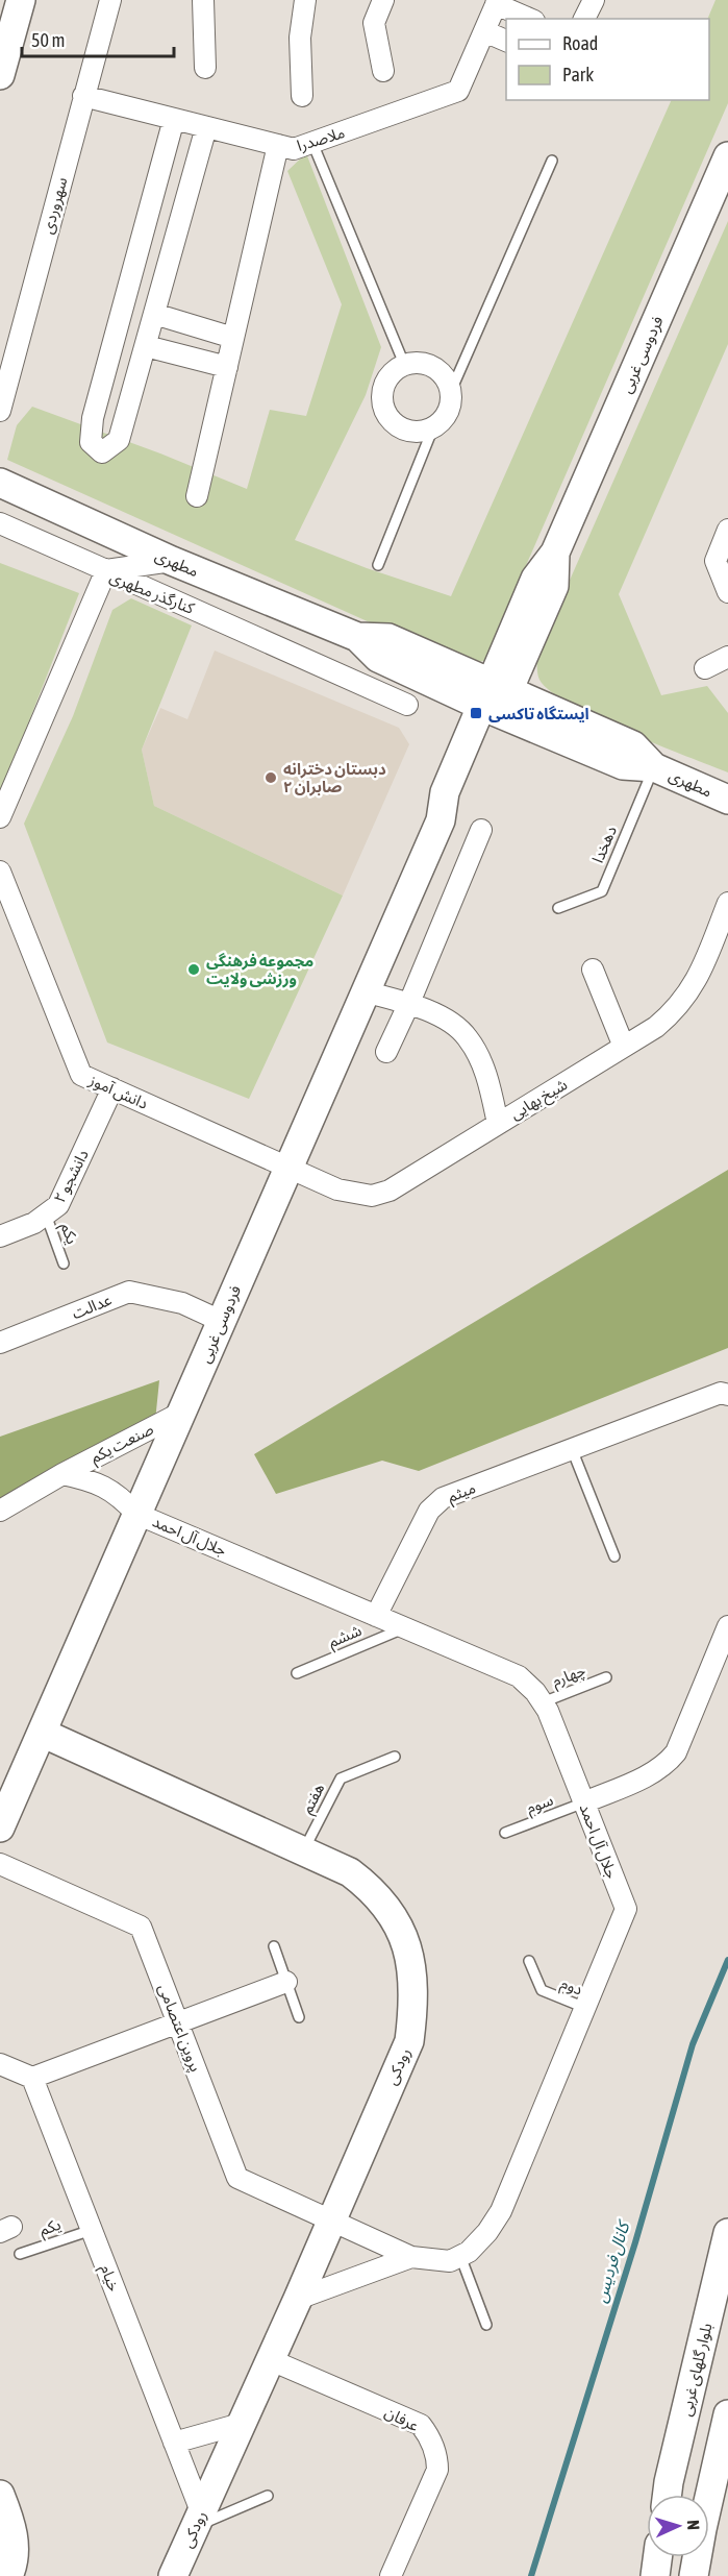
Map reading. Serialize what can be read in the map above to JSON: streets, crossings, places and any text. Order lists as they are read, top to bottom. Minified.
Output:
{"streets":{"main road":["فردوسی غربی","مطهری","رودکی","بلوار گلهای غربی"],"street":["ملاصدرا","سهروردی","کنارگذر مطهری","دانش آموز","شیخ بهایی","دانشجو ۲","عدالت","صنعت یکم","میثم","جلال آل احمد","پروین اعتصامی","خیام","عرفان"],"lane":["دهخدا","یکم","ششم","چهارم","هفتم","سوم","دوم"]},"crossings":[["ملاصدرا","سهروردی"],["فردوسی غربی","مطهری"],["فردوسی غربی","دانش آموز"],["فردوسی غربی","شیخ بهایی"],["فردوسی غربی","عدالت"],["فردوسی غربی","صنعت یکم"],["فردوسی غربی","جلال آل احمد"],["فردوسی غربی","رودکی"],["مطهری","دهخدا"],["دانش آموز","شیخ بهایی"],["دانش آموز","دانشجو ۲"],["دانشجو ۲","یکم"],["یکم","خیام"],["صنعت یکم","جلال آل احمد"],["میثم","جلال آل احمد"],["جلال آل احمد","ششم"],["جلال آل احمد","چهارم"],["جلال آل احمد","سوم"],["جلال آل احمد","دوم"],["هفتم","رودکی"],["پروین اعتصامی","رودکی"],["رودکی","خیام"],["رودکی","عرفان"]],"water":["کانال فردیس"],"places":{"transit":["ایستگاه تاکسی"],"other":["دبستان دخترانه صابران ۲","مجموعه فرهنگی ورزشی ولایت"]},"legend":["Road","Park"],"scale_bar":"50 m","north":"right"}
